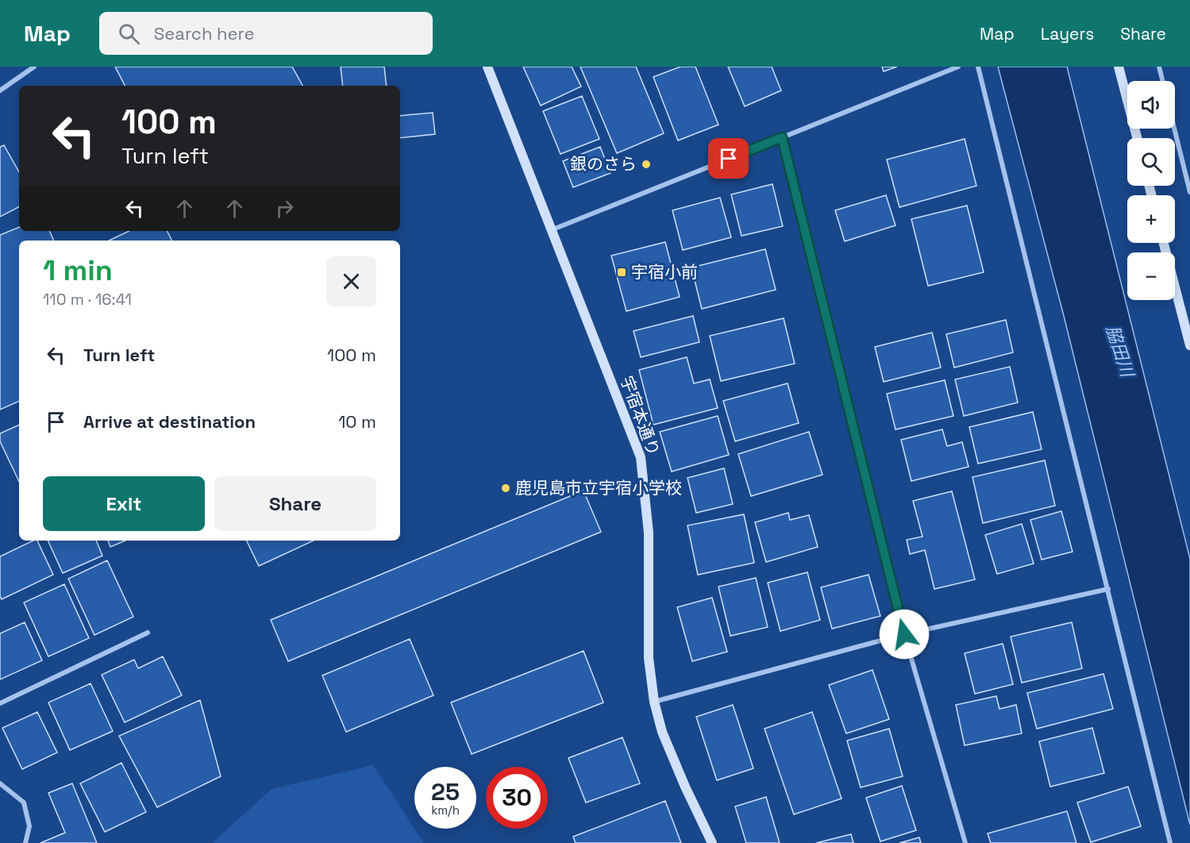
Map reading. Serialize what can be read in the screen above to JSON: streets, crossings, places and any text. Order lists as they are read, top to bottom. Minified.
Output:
{"streets":{"street":["宇宿本通り"]},"water":["脇田川"],"places":{"other":["銀のさら","鹿児島市立宇宿小学校"],"transit":["宇宿小前"]},"page":{"header":"Map","search":"Search here","nav":["Map","Layers","Share"],"map_buttons":["+","−"],"turn":["100 m","Turn left"],"heading":["1 min","110 m · 16:41"],"list":[{"name":"Turn left","value":"100 m"},{"name":"Arrive at destination","value":"10 m"}],"buttons":["Exit","Share"],"speed":"25 km/h","limit":"30"}}
